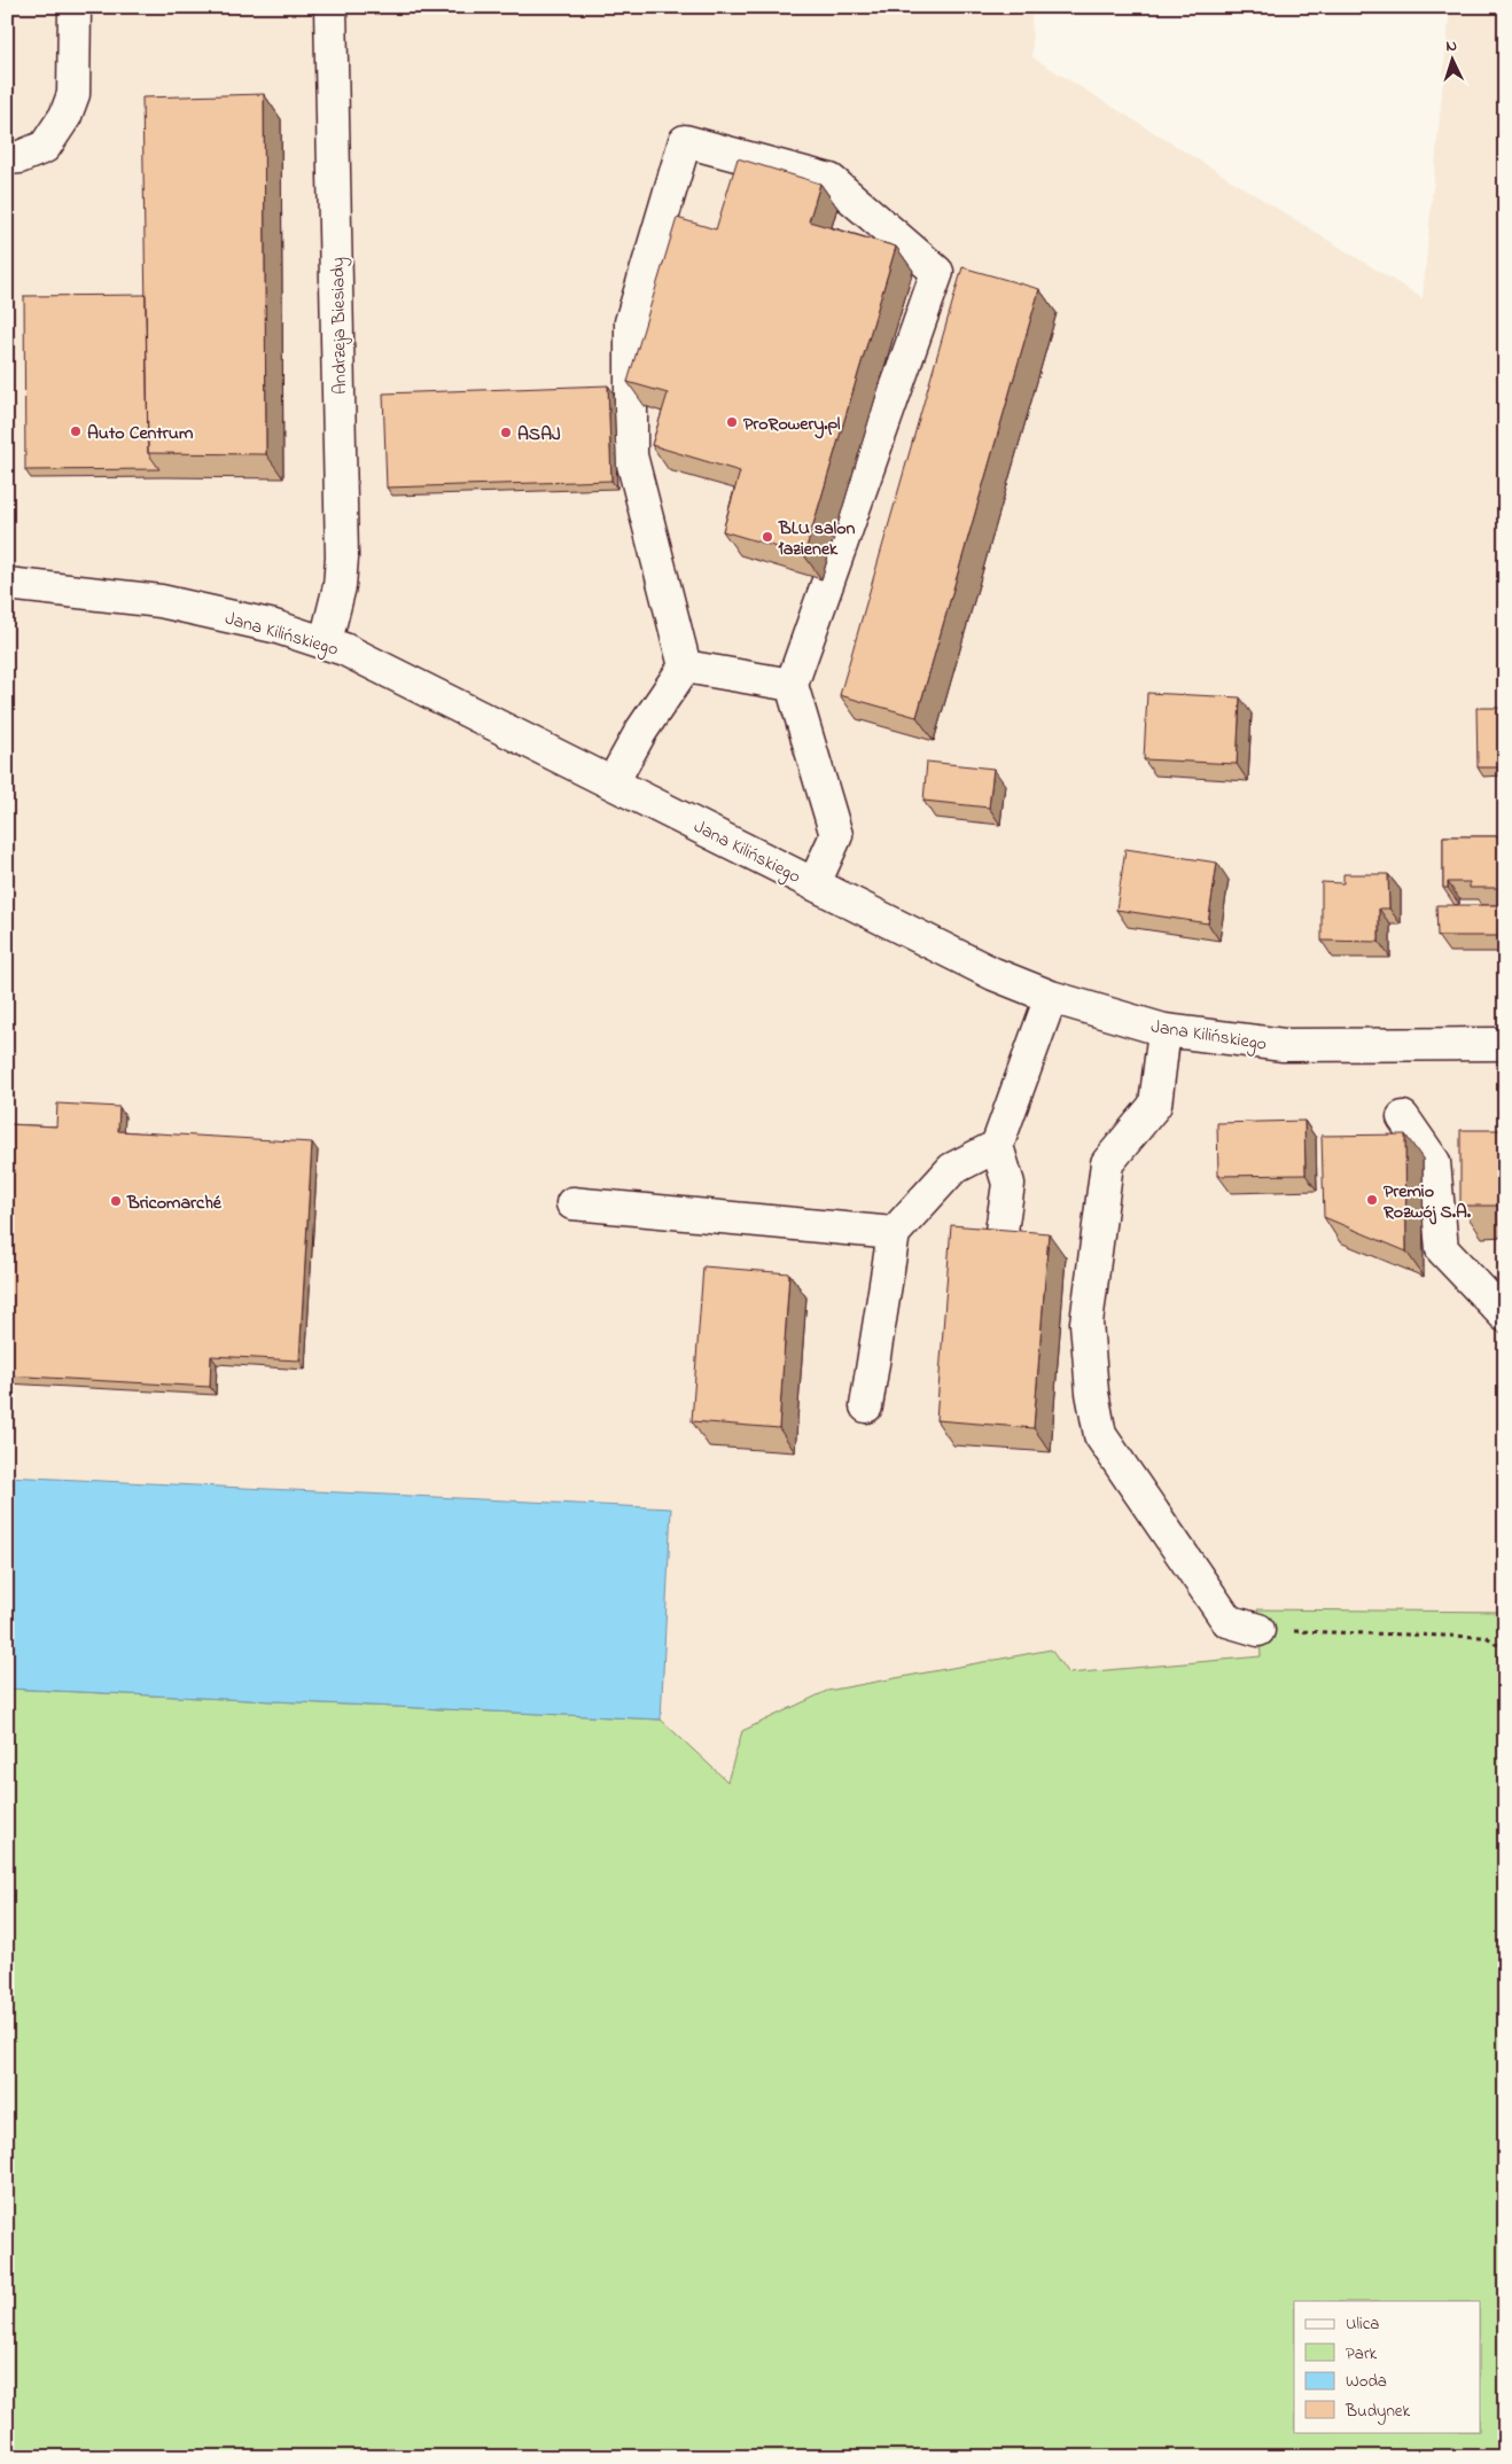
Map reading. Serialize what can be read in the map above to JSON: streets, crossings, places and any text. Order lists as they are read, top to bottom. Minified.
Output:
{"streets":{"street":["Andrzeja Biesiady","Jana Kilińskiego"]},"crossings":[["Andrzeja Biesiady","Jana Kilińskiego"]],"places":["ProRowery.pl","Auto Centrum","ASAJ","BLU salon łazienek","Premio Rozwój S.A.","Bricomarché"],"legend":["Ulica","Park","Woda","Budynek"],"north":"top"}
